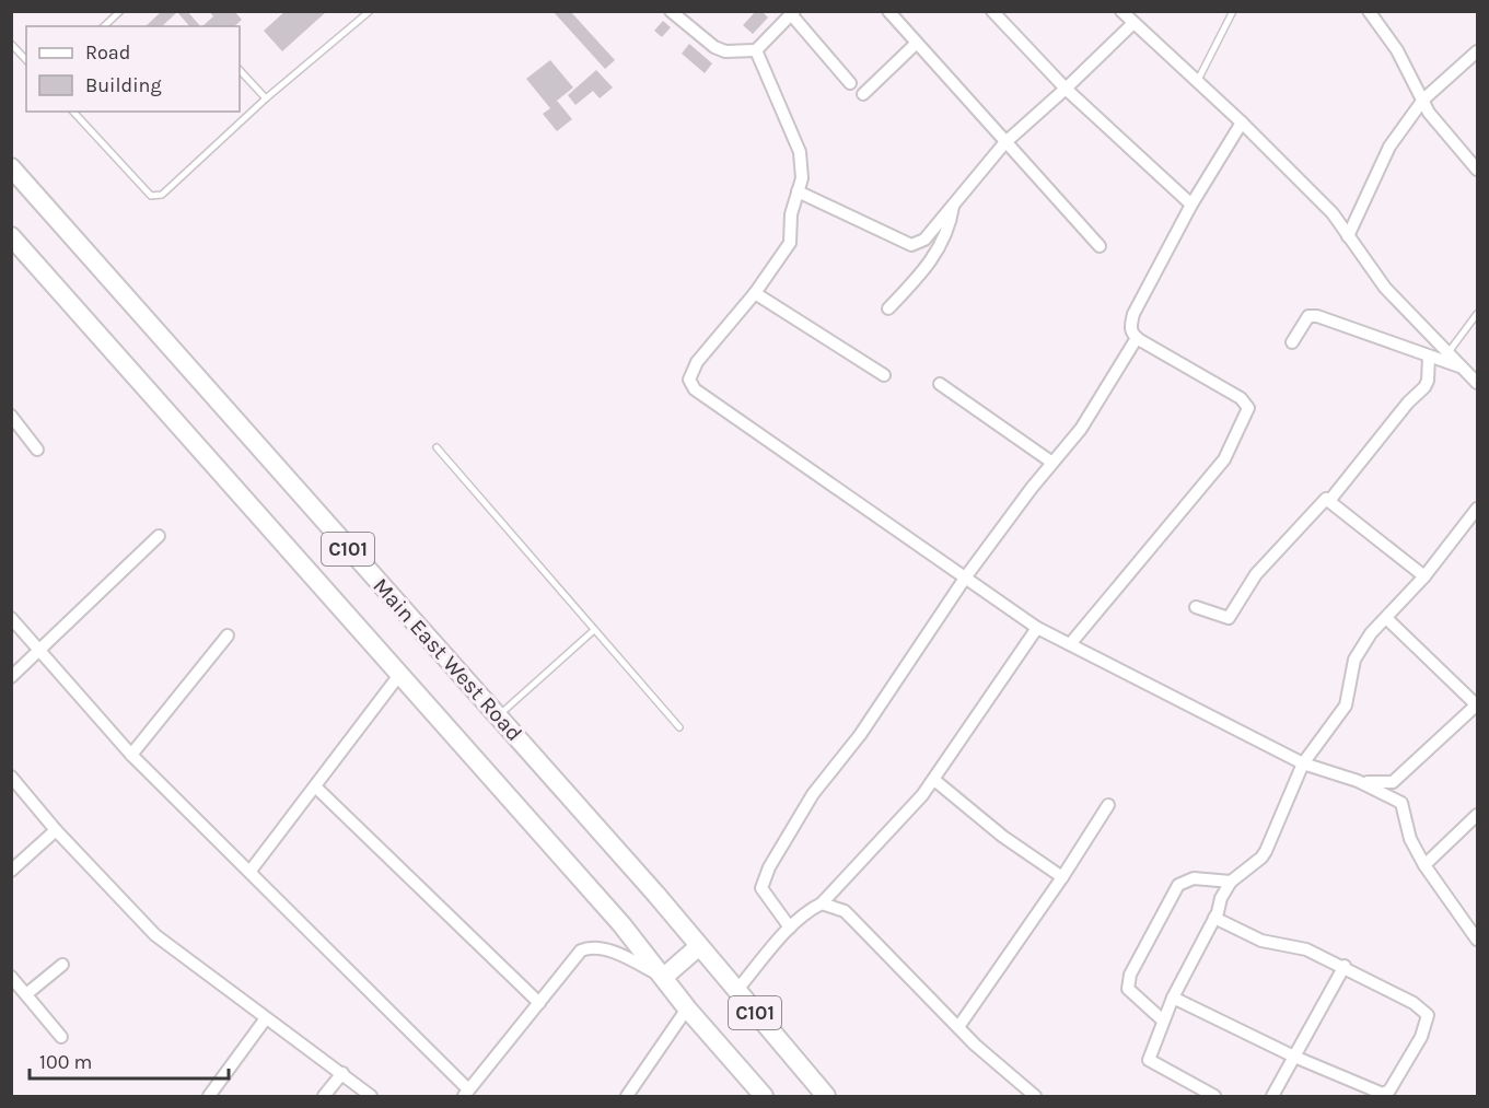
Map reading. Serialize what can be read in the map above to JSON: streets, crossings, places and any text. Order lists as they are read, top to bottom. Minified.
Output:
{"streets":{"main road":["C101","Main East West Road"]},"legend":["Road","Building"],"scale_bar":"100 m"}
